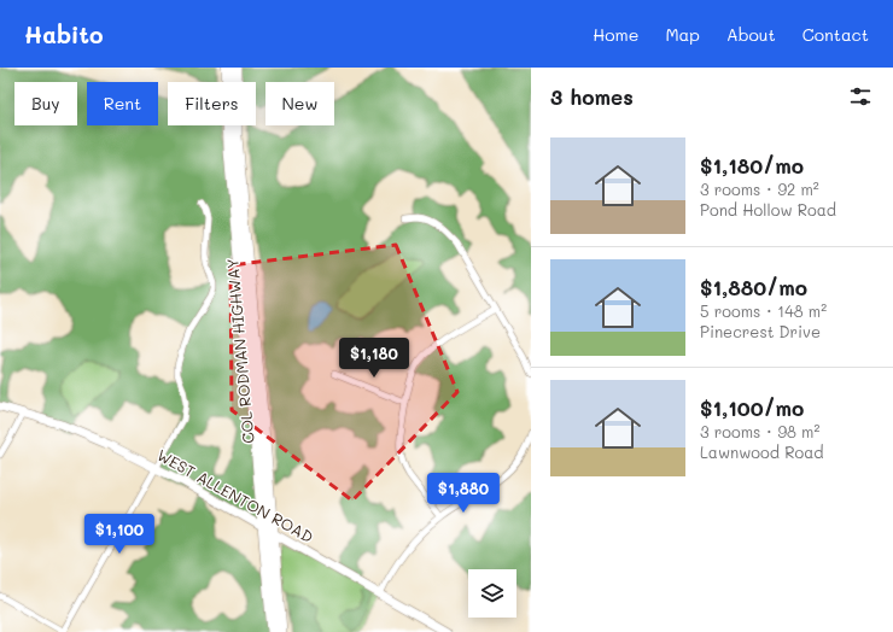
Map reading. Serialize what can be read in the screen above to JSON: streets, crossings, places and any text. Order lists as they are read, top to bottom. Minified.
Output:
{"streets":{"highway":["COL RODMAN HIGHWAY"],"street":["WEST ALLENTON ROAD"]},"crossings":[["COL RODMAN HIGHWAY","WEST ALLENTON ROAD"]],"page":{"header":"Habito","nav":["Home","Map","About","Contact"],"heading":"3 homes","chip":["Buy","Rent","Filters","New"],"list":[{"name":"$1,180/mo","note":"3 rooms · 92 m² · Pond Hollow Road"},{"name":"$1,880/mo","note":"5 rooms · 148 m² · Pinecrest Drive"},{"name":"$1,100/mo","note":"3 rooms · 98 m² · Lawnwood Road"}],"price":["$1,180","$1,880","$1,100"]}}
